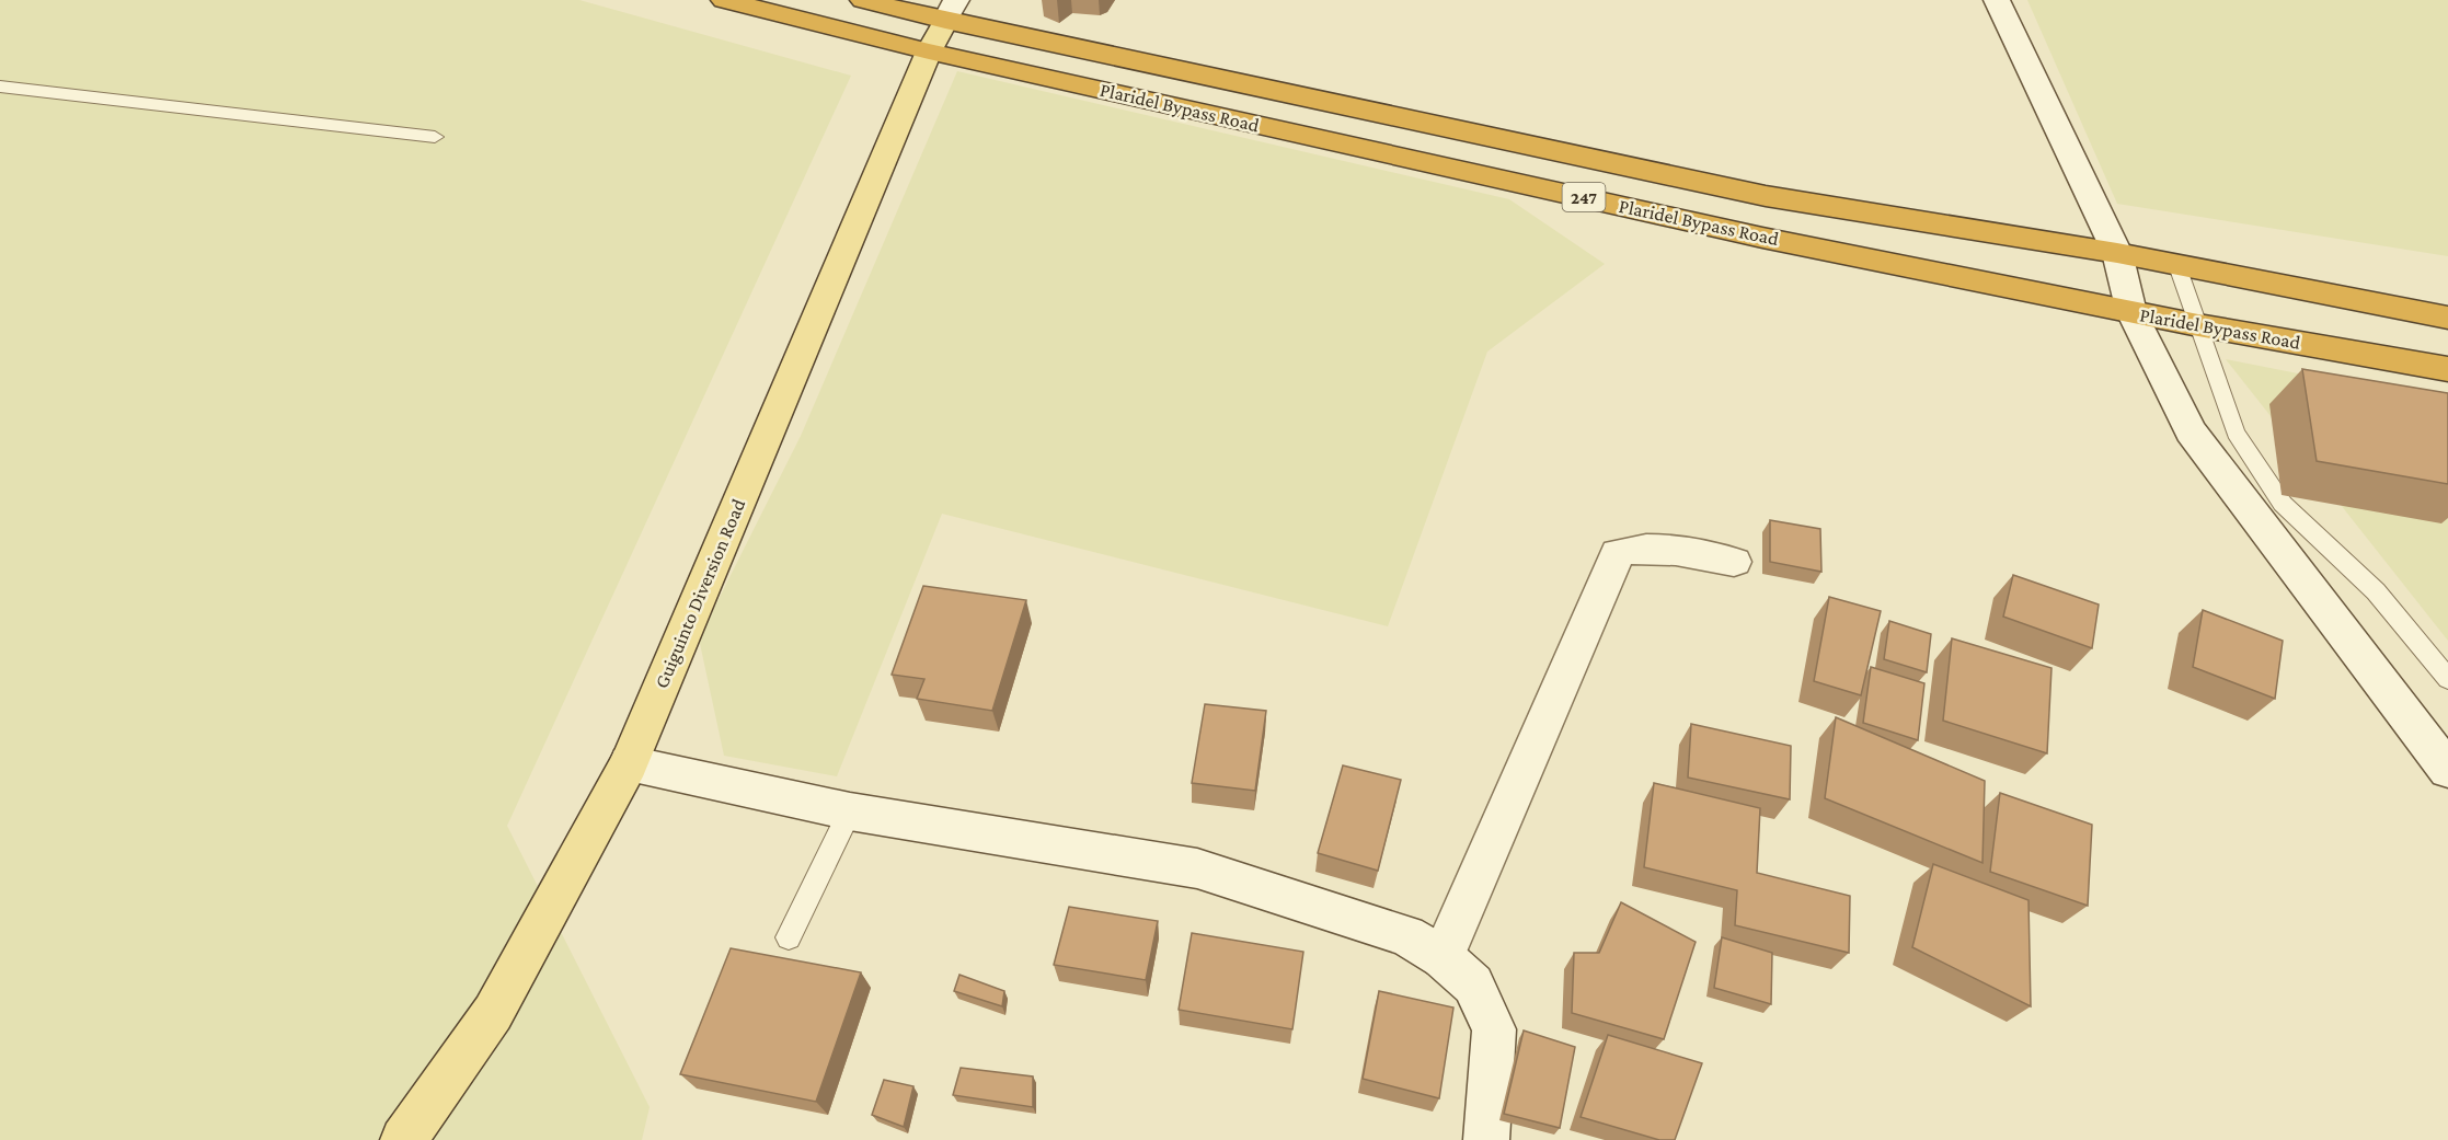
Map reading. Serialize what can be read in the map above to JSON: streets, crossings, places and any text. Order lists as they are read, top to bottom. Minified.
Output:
{"streets":{"highway":["Plaridel Bypass Road","247"],"main road":["Guiguinto Diversion Road"]},"crossings":[["Plaridel Bypass Road","Guiguinto Diversion Road"]]}
